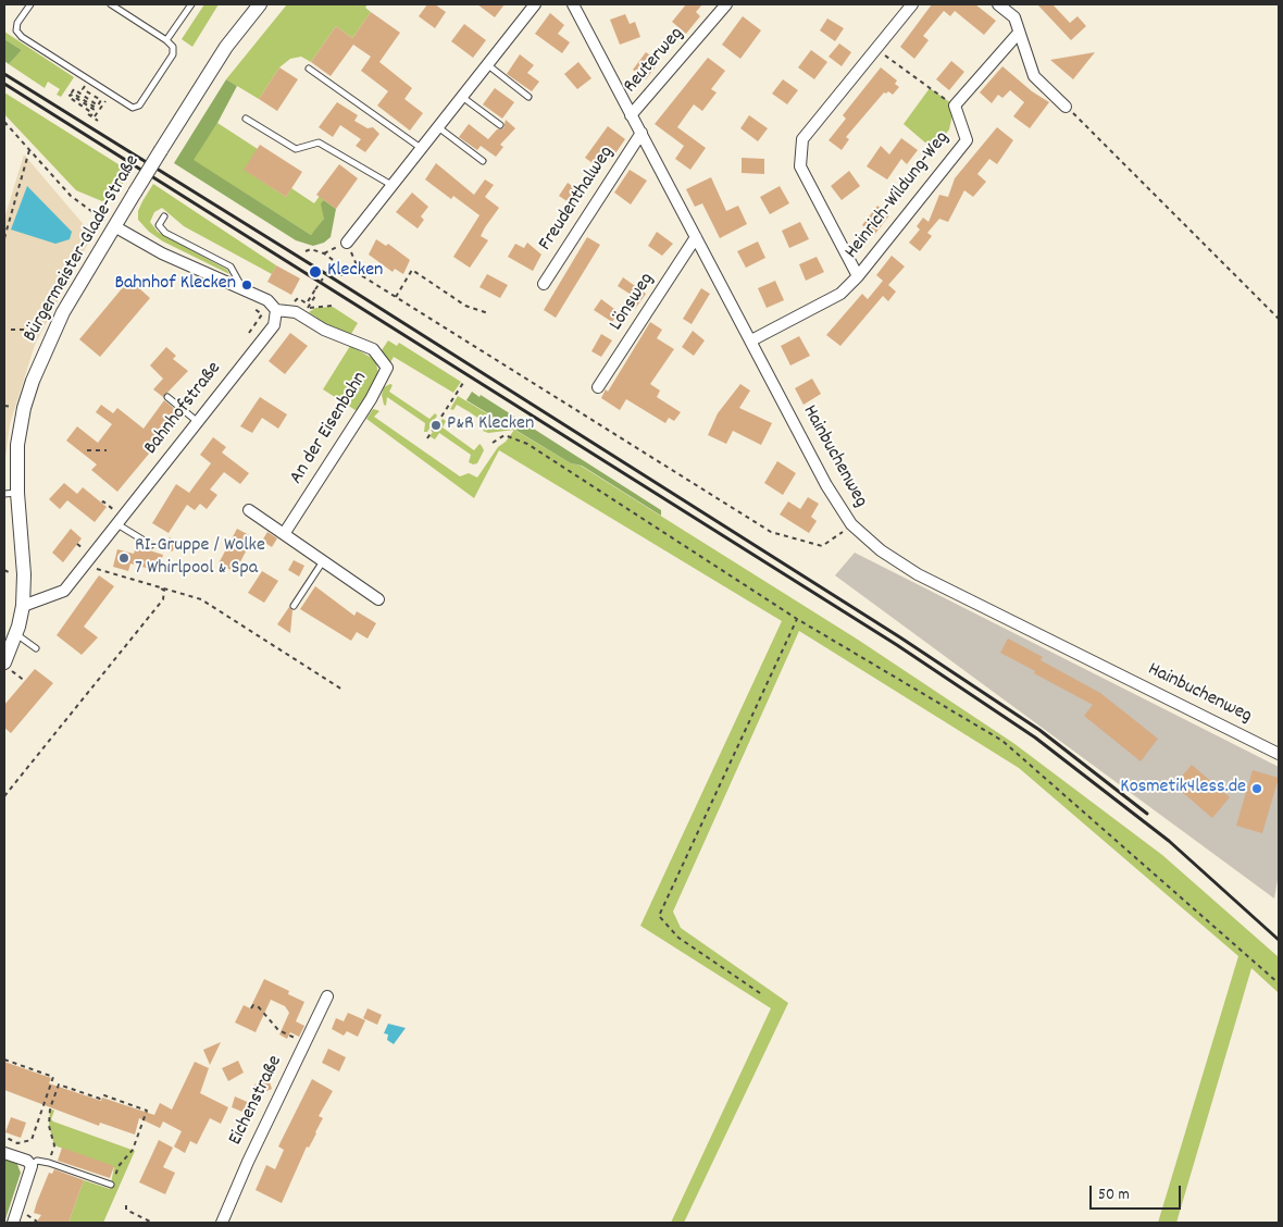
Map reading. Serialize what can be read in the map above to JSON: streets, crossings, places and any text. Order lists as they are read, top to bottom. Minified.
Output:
{"streets":{"street":["Reuterweg","Heinrich-Wildung-Weg","Freudenthalweg","Bürgermeister-Glade-Straße","Lönsweg","Bahnhofstraße","An der Eisenbahn","Hainbuchenweg","Eichenstraße"]},"crossings":[["Reuterweg","Hainbuchenweg"],["Freudenthalweg","Hainbuchenweg"],["Bürgermeister-Glade-Straße","Bahnhofstraße"],["Lönsweg","Hainbuchenweg"],["Bahnhofstraße","An der Eisenbahn"]],"places":["Klecken","Bahnhof Klecken","P&R Klecken","RI-Gruppe / Wolke 7 Whirlpool & Spa","Kosmetik4less.de"],"scale_bar":"50 m"}
